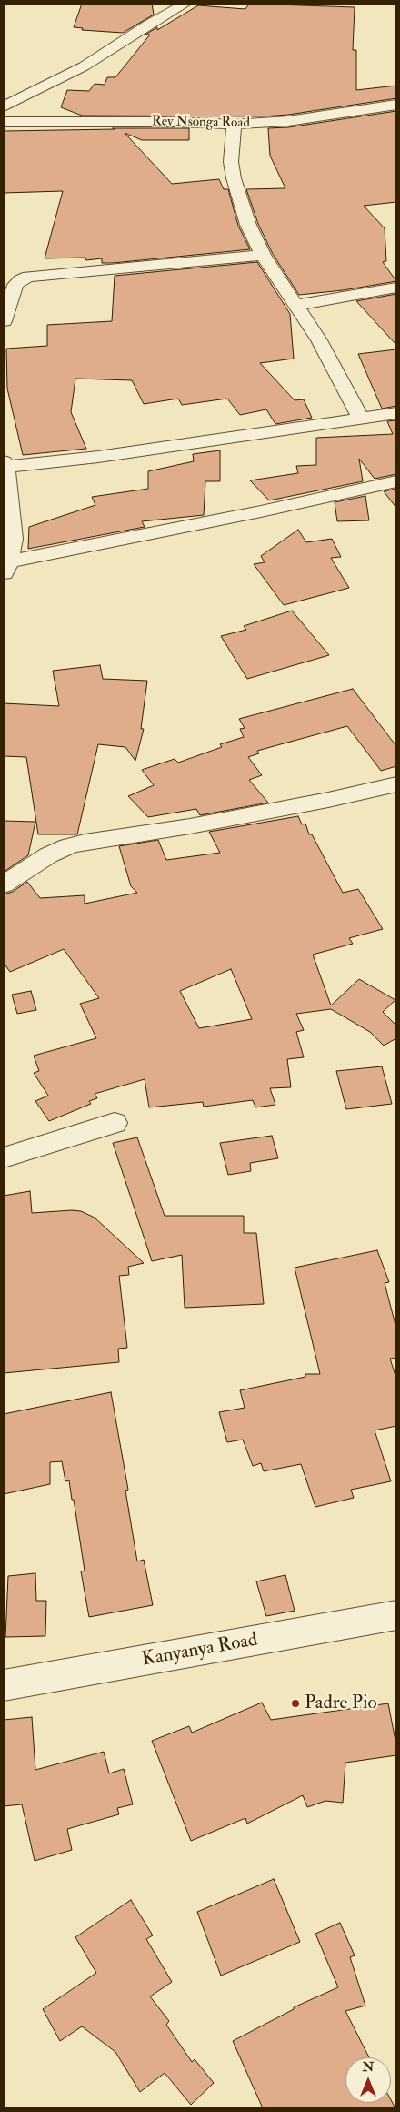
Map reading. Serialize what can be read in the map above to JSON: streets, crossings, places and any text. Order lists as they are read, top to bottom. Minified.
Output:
{"streets":{"street":["Rev Nsonga Road","Kanyanya Road"]},"places":["Padre Pio"],"north":"top"}
